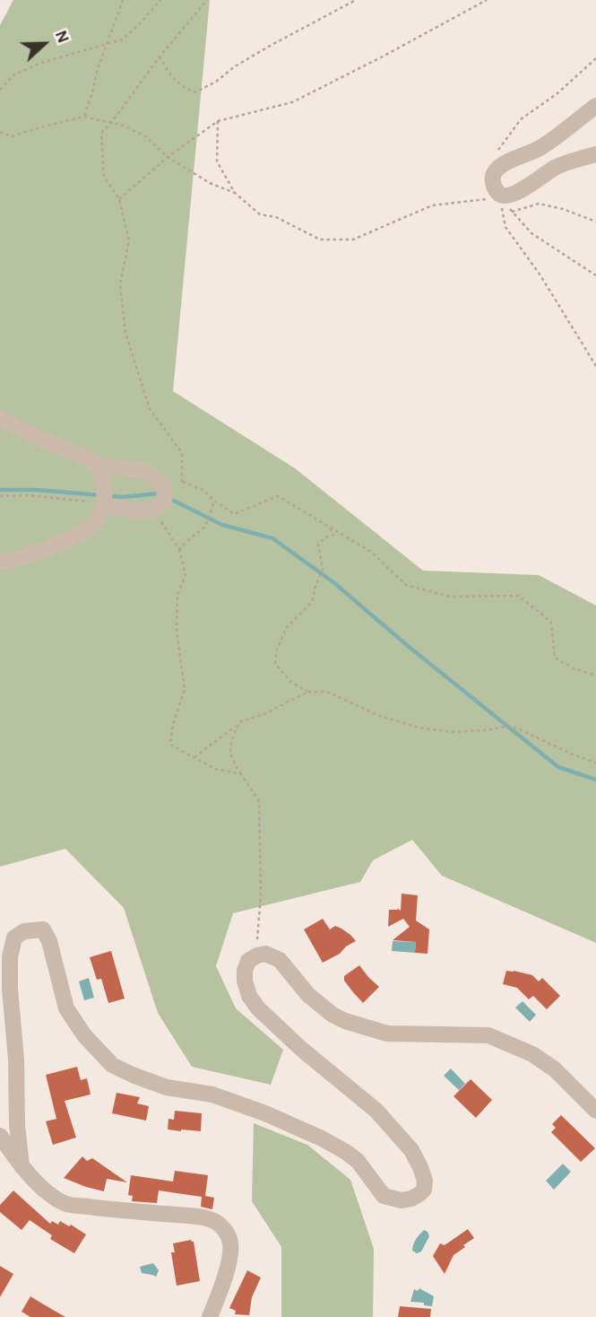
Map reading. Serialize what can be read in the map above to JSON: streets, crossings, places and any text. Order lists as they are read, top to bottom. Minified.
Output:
{"north":"right"}
